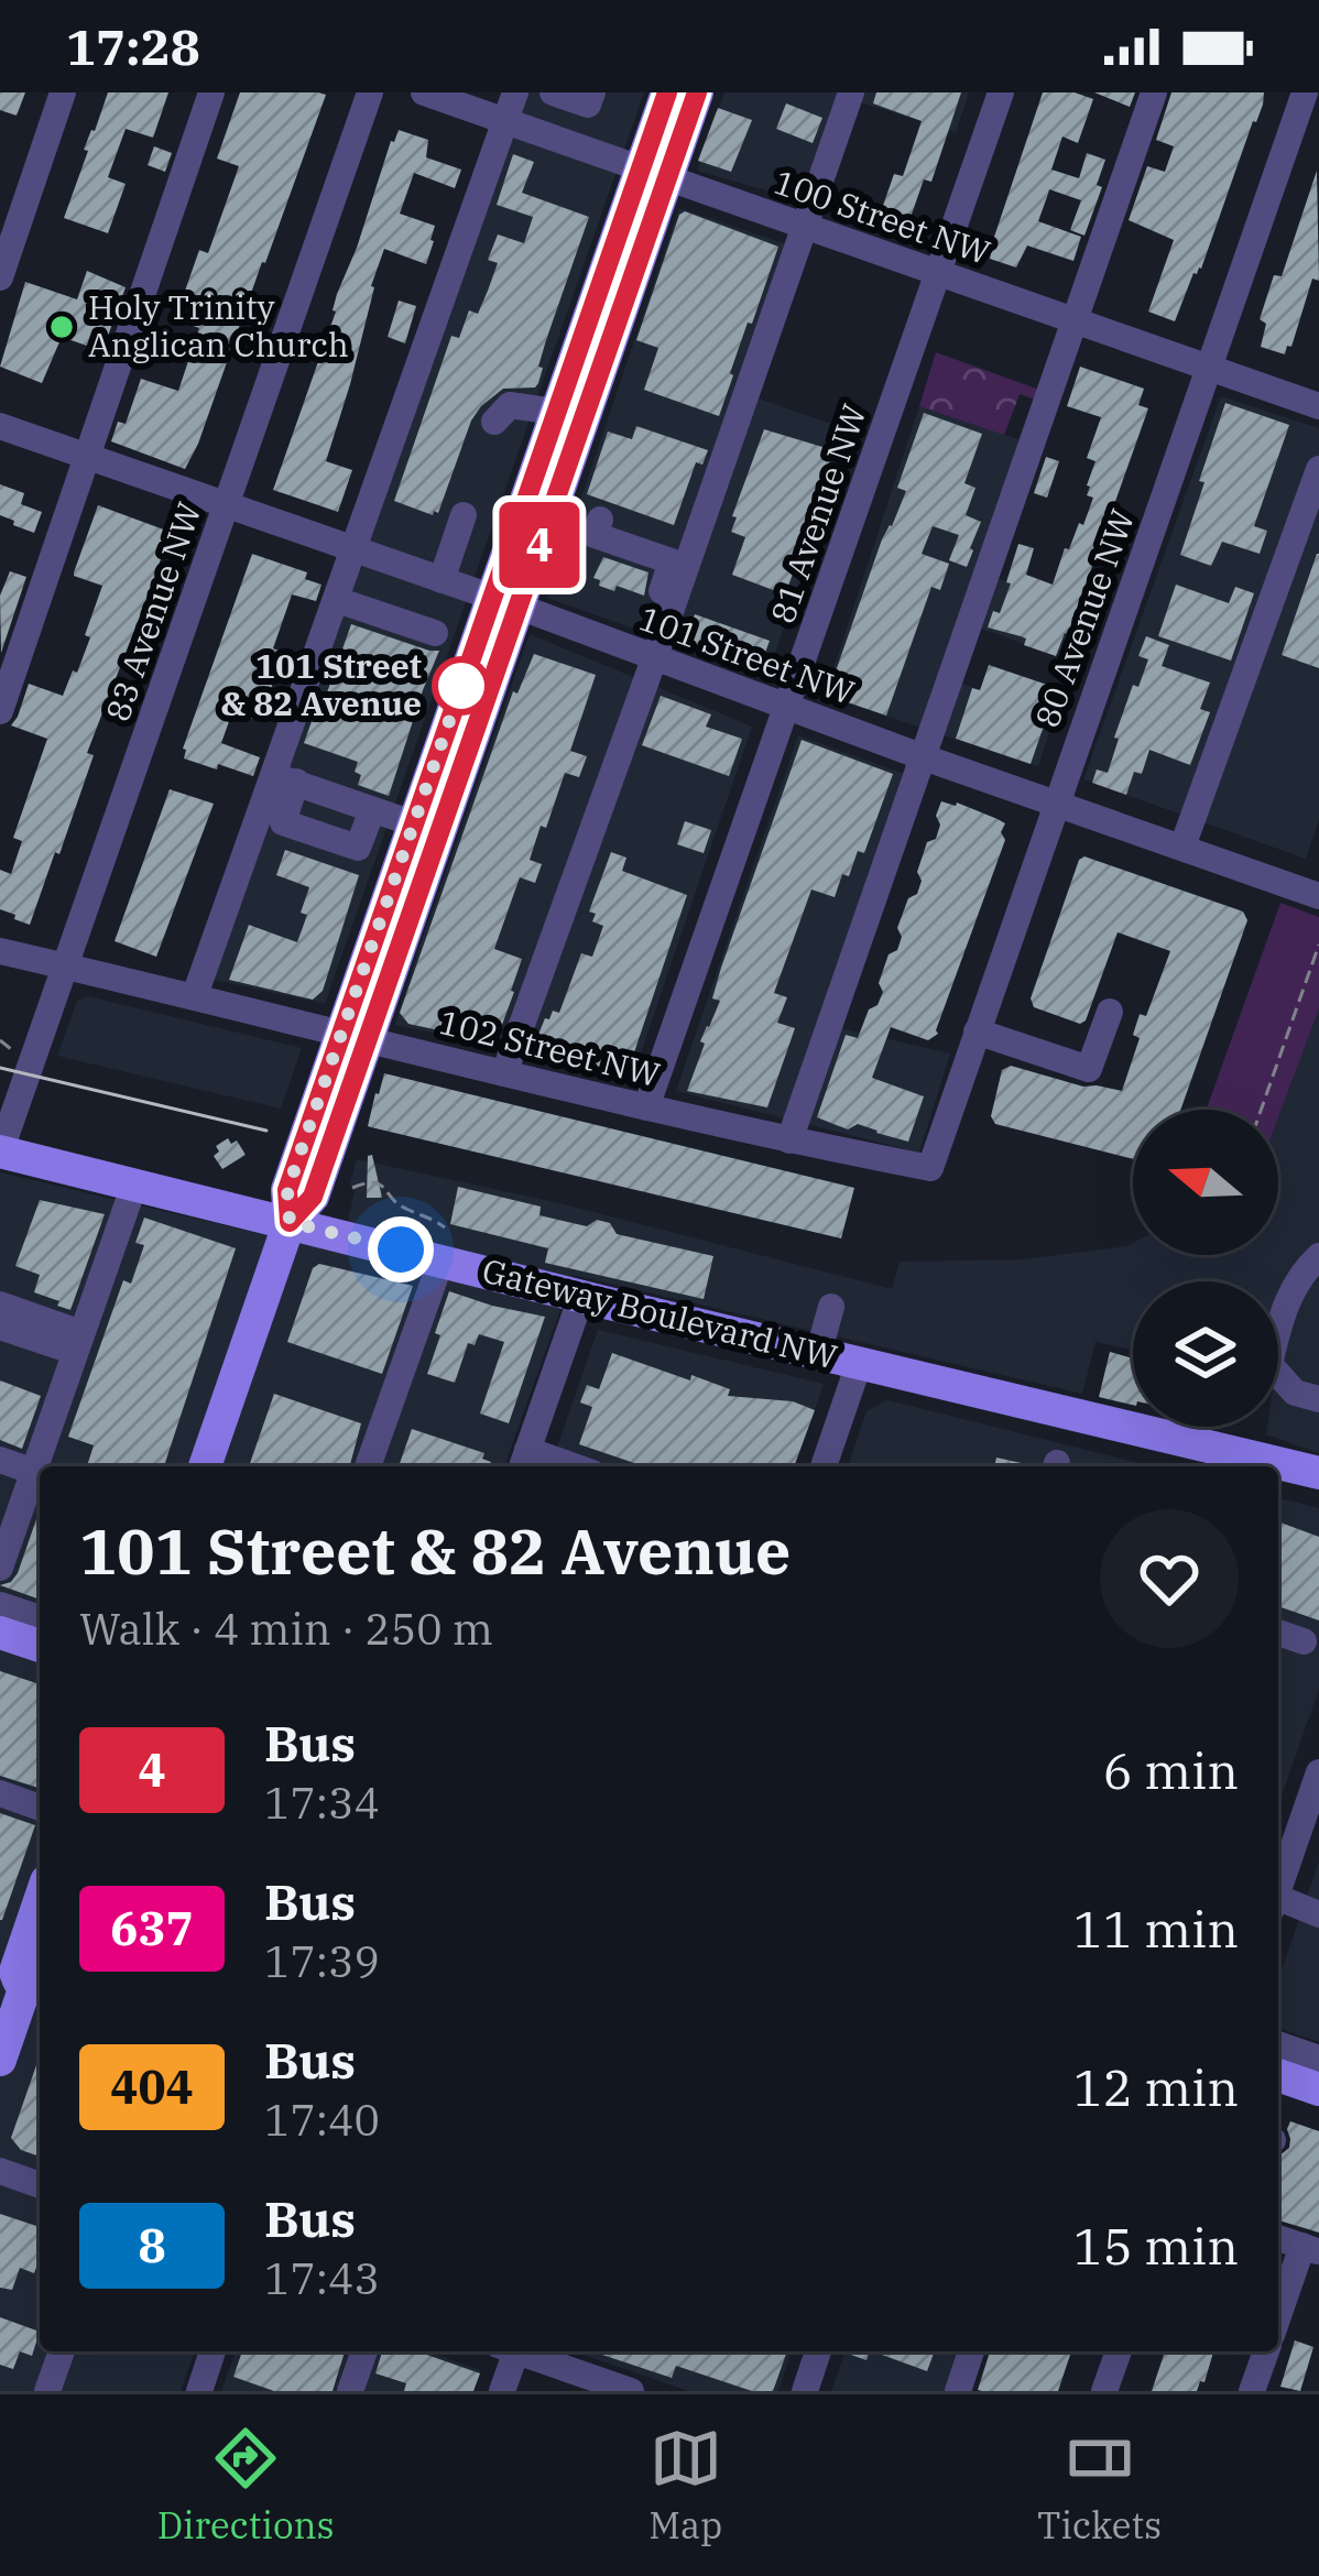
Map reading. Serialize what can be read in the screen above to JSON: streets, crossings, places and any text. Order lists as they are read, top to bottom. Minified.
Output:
{"streets":{"main road":["Gateway Boulevard NW"],"street":["100 Street NW","81 Avenue NW","83 Avenue NW","80 Avenue NW","101 Street NW","102 Street NW"]},"crossings":[["100 Street NW","81 Avenue NW"],["100 Street NW","80 Avenue NW"],["81 Avenue NW","101 Street NW"],["81 Avenue NW","102 Street NW"],["83 Avenue NW","101 Street NW"],["83 Avenue NW","102 Street NW"],["83 Avenue NW","Gateway Boulevard NW"],["80 Avenue NW","101 Street NW"],["80 Avenue NW","102 Street NW"]],"places":["Holy Trinity Anglican Church","101 Street & 82 Avenue"],"lines":["bus line 4"],"north":"left","page":{"status":"17:28","on_map":"4","heading":["101 Street & 82 Avenue","Walk · 4 min · 250 m"],"list":[{"mark":"4","name":"Bus","note":"17:34","value":"6 min"},{"mark":"637","name":"Bus","note":"17:39","value":"11 min"},{"mark":"404","name":"Bus","note":"17:40","value":"12 min"},{"mark":"8","name":"Bus","note":"17:43","value":"15 min"}],"tabs":["Directions","Map","Tickets"]}}
